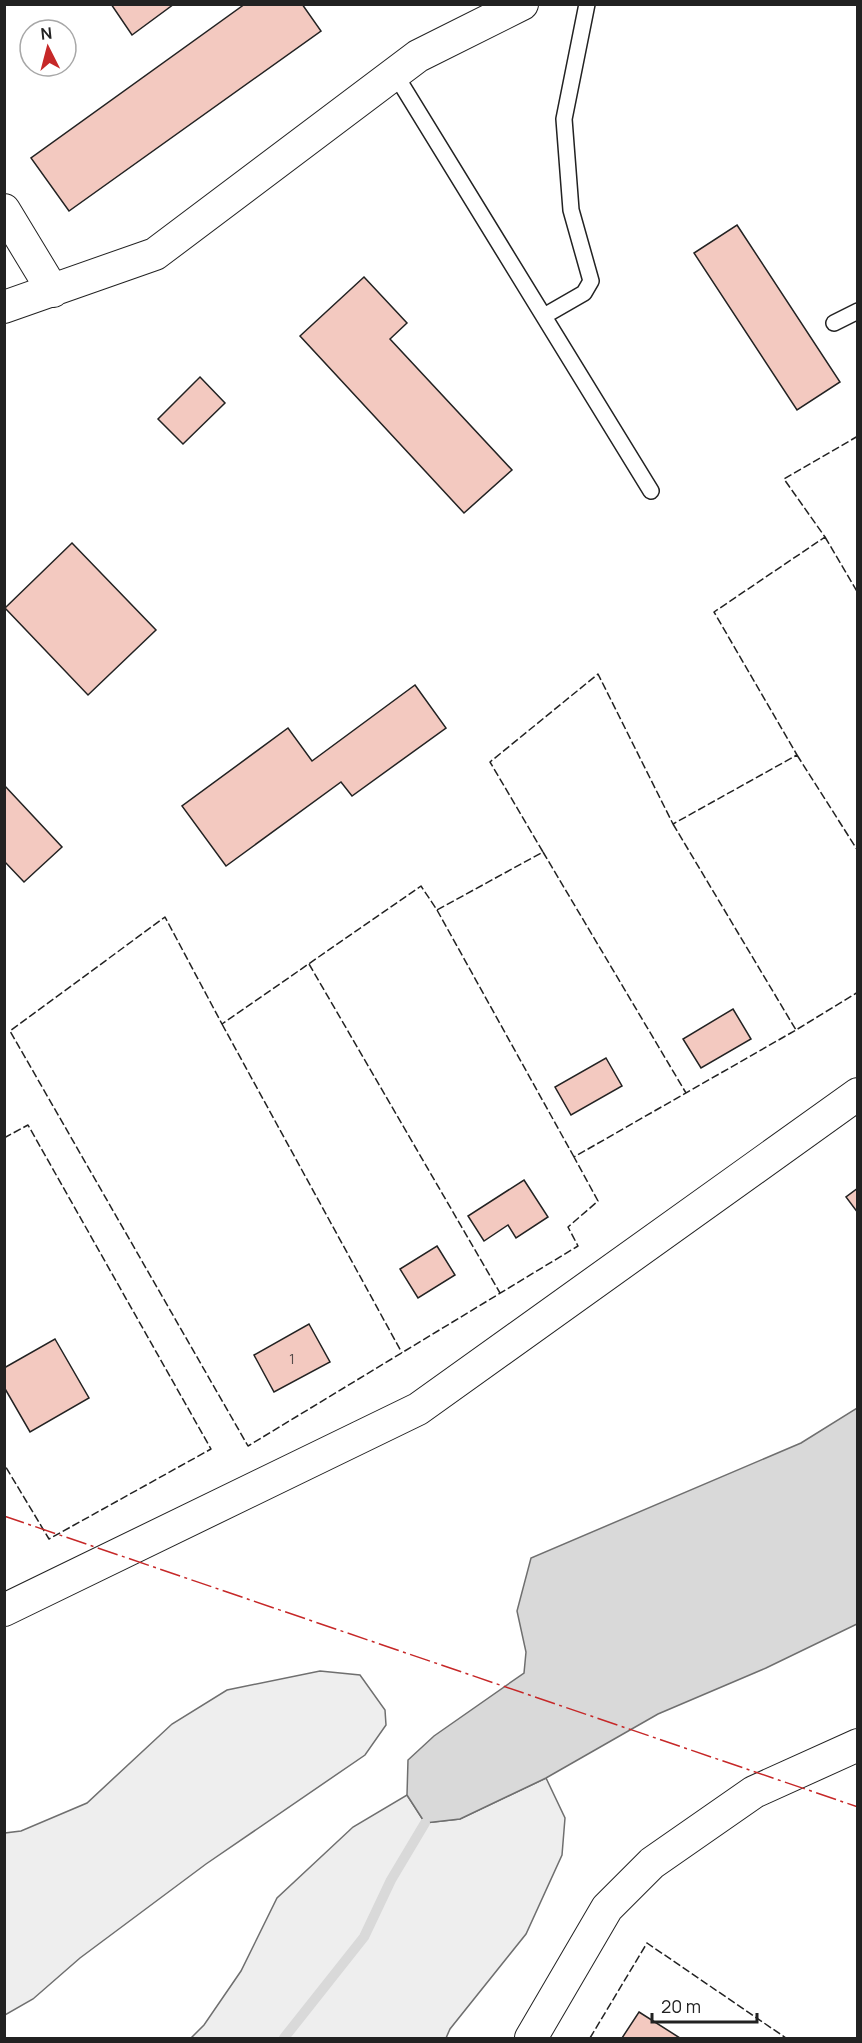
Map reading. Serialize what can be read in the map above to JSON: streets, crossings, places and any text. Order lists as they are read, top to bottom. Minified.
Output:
{"house_numbers":["1"],"scale_bar":"20 m","north":"top"}
